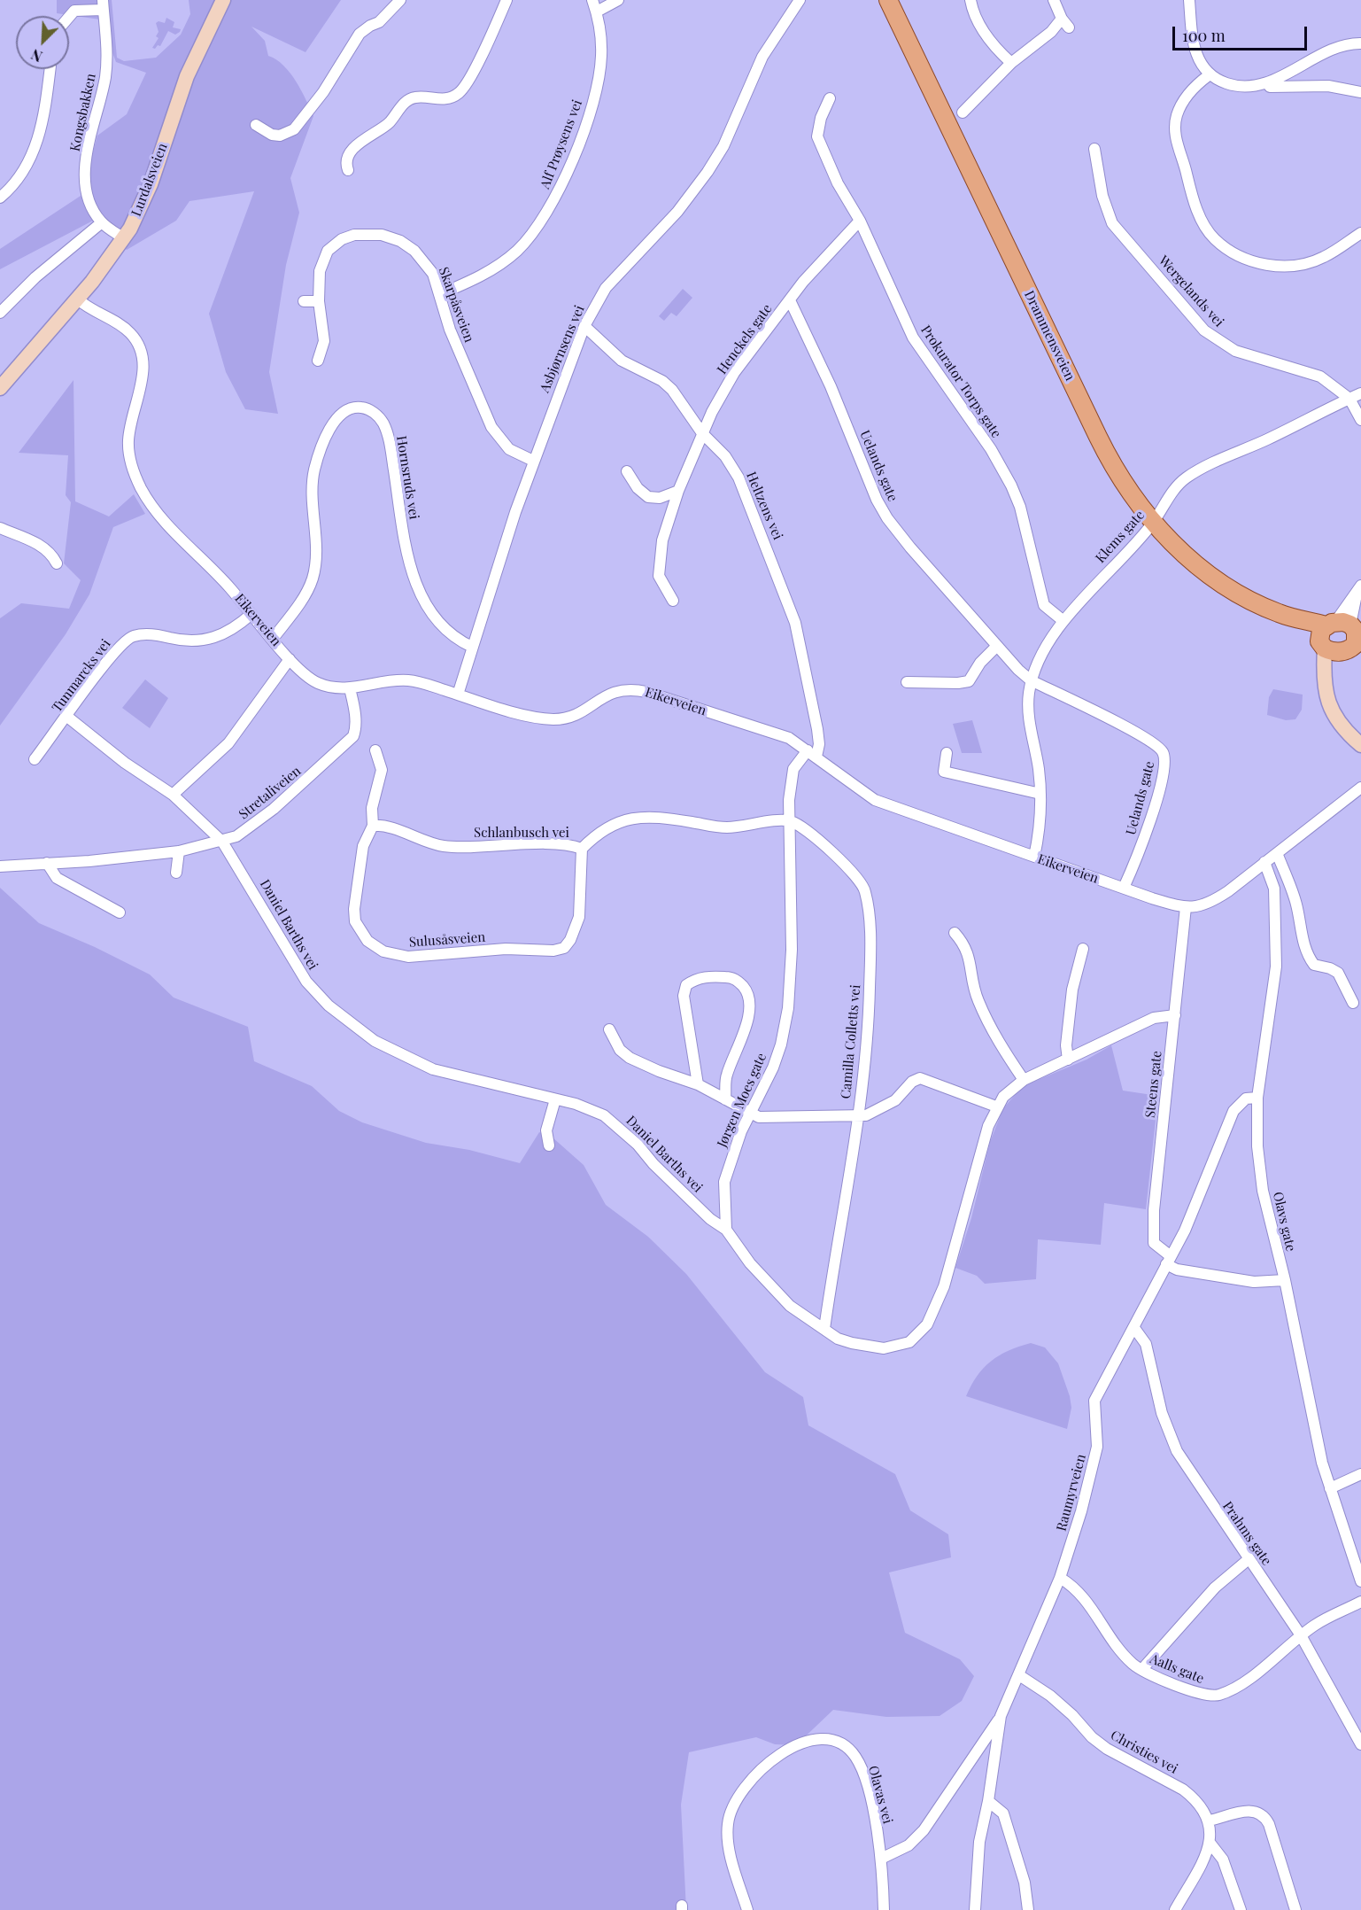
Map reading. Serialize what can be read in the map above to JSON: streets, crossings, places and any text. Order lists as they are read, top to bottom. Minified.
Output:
{"streets":{"main road":["Lurdalsveien","Drammensveien"],"street":["Kongsbakken","Alf Prøysens vei","Wergelands vei","Skarpåsveien","Henckels gate","Asbjørnsens vei","Prokurator Torps gate","Uelands gate","Hornsruds vei","Heltzens vei","Klems gate","Eikerveien","Tunmarcks vei","Stretaliveien","Schlanbusch vei","Daniel Barths vei","Sulusåsveien","Camilla Colletts vei","Steens gate","Jørgen Moes gate","Olavs gate","Raumyrveien","Prahms gate","Aalls gate","Christies vei","Olavas vei"]},"crossings":[["Kongsbakken","Lurdalsveien"],["Alf Prøysens vei","Skarpåsveien"],["Lurdalsveien","Eikerveien"],["Wergelands vei","Klems gate"],["Skarpåsveien","Asbjørnsens vei"],["Drammensveien","Klems gate"],["Henckels gate","Prokurator Torps gate"],["Henckels gate","Uelands gate"],["Henckels gate","Heltzens vei"],["Asbjørnsens vei","Hornsruds vei"],["Asbjørnsens vei","Heltzens vei"],["Asbjørnsens vei","Eikerveien"],["Prokurator Torps gate","Klems gate"],["Uelands gate","Klems gate"],["Uelands gate","Eikerveien"],["Hornsruds vei","Eikerveien"],["Heltzens vei","Eikerveien"],["Heltzens vei","Jørgen Moes gate"],["Klems gate","Eikerveien"],["Eikerveien","Tunmarcks vei"],["Eikerveien","Stretaliveien"],["Eikerveien","Steens gate"],["Eikerveien","Jørgen Moes gate"],["Eikerveien","Olavs gate"],["Tunmarcks vei","Daniel Barths vei"],["Stretaliveien","Daniel Barths vei"],["Schlanbusch vei","Sulusåsveien"],["Schlanbusch vei","Camilla Colletts vei"],["Schlanbusch vei","Jørgen Moes gate"],["Daniel Barths vei","Jørgen Moes gate"],["Camilla Colletts vei","Jørgen Moes gate"],["Steens gate","Raumyrveien"],["Olavs gate","Raumyrveien"],["Raumyrveien","Prahms gate"],["Raumyrveien","Aalls gate"],["Raumyrveien","Christies vei"],["Prahms gate","Aalls gate"]],"scale_bar":"100 m","north":"bottom left"}
